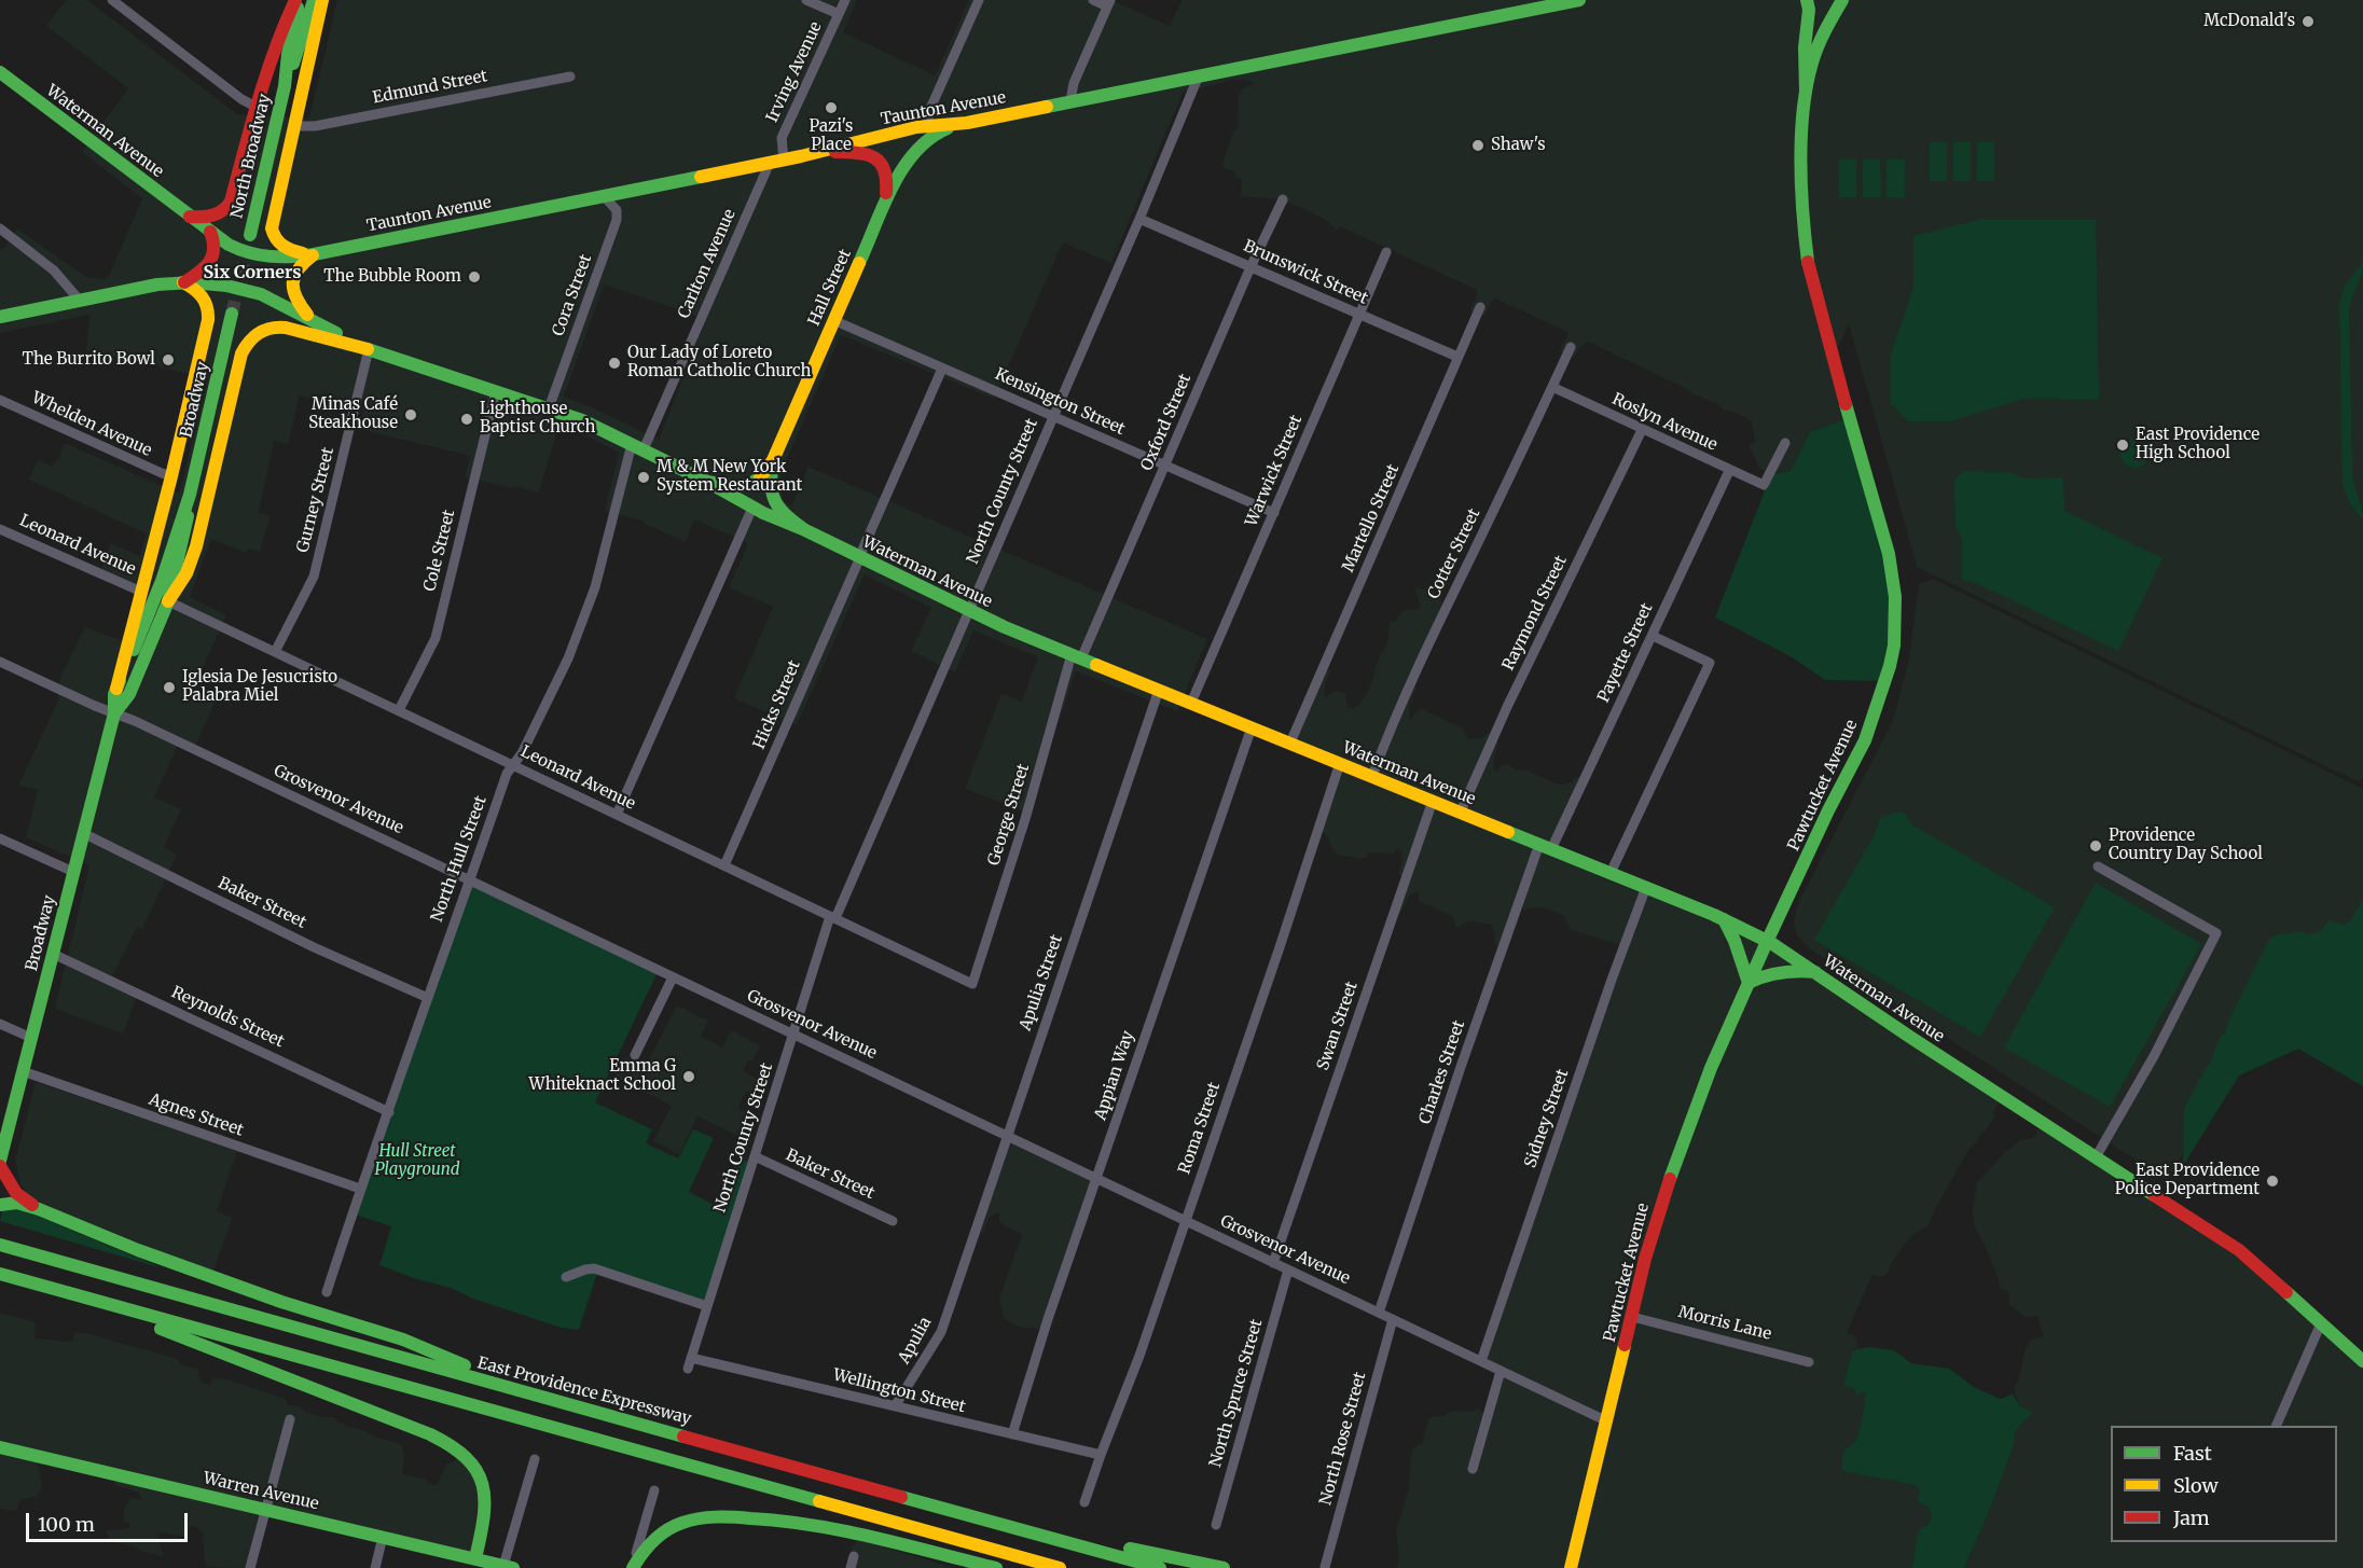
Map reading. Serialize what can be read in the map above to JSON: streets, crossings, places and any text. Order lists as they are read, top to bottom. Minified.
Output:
{"streets":{"main road":["Taunton Avenue","Waterman Avenue","North Broadway","Hall Street","Broadway","Pawtucket Avenue","East Providence Expressway","Warren Avenue"],"street":["Irving Avenue","Edmund Street","Carlton Avenue","Brunswick Street","Cora Street","Kensington Street","Oxford Street","Roslyn Avenue","Whelden Avenue","Warwick Street","North County Street","Gurney Street","Martello Street","Leonard Avenue","Cole Street","Cotter Street","Raymond Street","Payette Street","Hicks Street","Grosvenor Avenue","George Street","North Hull Street","Baker Street","Apulia Street","Reynolds Street","Swan Street","Charles Street","Appian Way","Agnes Street","Sidney Street","Roma Street","Morris Lane","Apulia","Wellington Street","North Spruce Street","North Rose Street"]},"crossings":[["Irving Avenue","Taunton Avenue"],["Taunton Avenue","Waterman Avenue"],["Taunton Avenue","Carlton Avenue"],["Taunton Avenue","Hall Street"],["Taunton Avenue","Cora Street"],["Taunton Avenue","North County Street"],["Waterman Avenue","Carlton Avenue"],["Waterman Avenue","Hall Street"],["Waterman Avenue","Cora Street"],["Waterman Avenue","Oxford Street"],["Waterman Avenue","Warwick Street"],["Waterman Avenue","North County Street"],["Waterman Avenue","Gurney Street"],["Waterman Avenue","Martello Street"],["Waterman Avenue","Cole Street"],["Waterman Avenue","Cotter Street"],["Waterman Avenue","Raymond Street"],["Waterman Avenue","Payette Street"],["Waterman Avenue","Hicks Street"],["Waterman Avenue","Pawtucket Avenue"],["Waterman Avenue","George Street"],["Waterman Avenue","North Hull Street"],["Waterman Avenue","Apulia Street"],["Waterman Avenue","Swan Street"],["Waterman Avenue","Charles Street"],["Waterman Avenue","Appian Way"],["Waterman Avenue","Sidney Street"],["Waterman Avenue","Roma Street"],["Carlton Avenue","North Hull Street"],["Brunswick Street","Oxford Street"],["Brunswick Street","Warwick Street"],["Brunswick Street","North County Street"],["Brunswick Street","Martello Street"],["Hall Street","Kensington Street"],["Broadway","Leonard Avenue"],["Broadway","Grosvenor Avenue"],["Broadway","Baker Street"],["Broadway","Reynolds Street"],["Broadway","Agnes Street"],["Kensington Street","Oxford Street"],["Kensington Street","Warwick Street"],["Kensington Street","North County Street"],["Kensington Street","Hicks Street"],["Oxford Street","George Street"],["Roslyn Avenue","Cotter Street"],["Roslyn Avenue","Raymond Street"],["Roslyn Avenue","Payette Street"],["North County Street","Leonard Avenue"],["North County Street","Grosvenor Avenue"],["North County Street","Baker Street"],["North County Street","Wellington Street"],["Gurney Street","Leonard Avenue"],["Leonard Avenue","Cole Street"],["Leonard Avenue","Hicks Street"],["Leonard Avenue","George Street"],["Leonard Avenue","North Hull Street"],["Payette Street","Charles Street"],["Pawtucket Avenue","Grosvenor Avenue"],["Pawtucket Avenue","Morris Lane"],["Grosvenor Avenue","North Hull Street"],["Grosvenor Avenue","Apulia Street"],["Grosvenor Avenue","Swan Street"],["Grosvenor Avenue","Charles Street"],["Grosvenor Avenue","Appian Way"],["Grosvenor Avenue","Sidney Street"],["Grosvenor Avenue","Roma Street"],["Grosvenor Avenue","North Spruce Street"],["Grosvenor Avenue","North Rose Street"],["North Hull Street","Baker Street"],["North Hull Street","Reynolds Street"],["North Hull Street","Agnes Street"],["Apulia Street","Apulia"],["Appian Way","Wellington Street"],["Roma Street","Wellington Street"],["Apulia","Wellington Street"]],"districts":["Six Corners"],"parks":["Hull Street Playground"],"places":["McDonald's","Pazi's Place","Shaw's","The Bubble Room","The Burrito Bowl","Our Lady of Loreto Roman Catholic Church","Minas Café Steakhouse","Lighthouse Baptist Church","East Providence High School","M & M New York System Restaurant","Iglesia De Jesucristo Palabra Miel","Providence Country Day School","Emma G Whiteknact School","East Providence Police Department"],"legend":["Fast","Slow","Jam"],"scale_bar":"100 m"}
